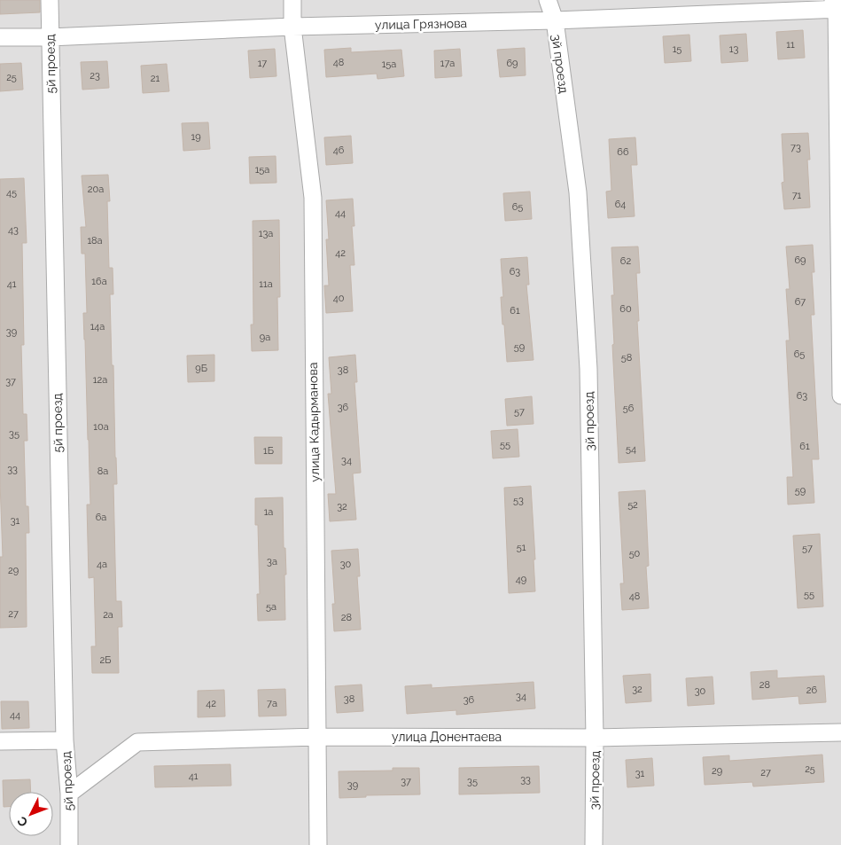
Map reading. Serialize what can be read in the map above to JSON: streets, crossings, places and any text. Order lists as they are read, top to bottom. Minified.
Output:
{"streets":{"street":["улица Грязнова","5й проезд","3й проезд","улица Кадырманова","улица Донентаева"]},"crossings":[["улица Грязнова","5й проезд"],["улица Грязнова","3й проезд"],["улица Грязнова","улица Кадырманова"],["5й проезд","улица Донентаева"],["3й проезд","улица Донентаева"],["улица Кадырманова","улица Донентаева"]],"house_numbers":["11","15","13","48","17","17а","69","15а","23","25","21","19","73","46","66","15а","20а","45","71","64","65","44","43","13а","18а","42","69","62","63","16а","41","11а","40","67","60","61","14а","39","9а","59","65","58","9Б","38","12а","37","63","36","56","57","10а","35","55","61","54","1Б","34","33","8а","59","53","52","32","1а","6а","31","51","57","50","3а","4а","30","29","49","55","48","5а","27","2а","28","2Б","28","32","26","30","34","38","36","42","7а","44","25","29","27","31","41","33","37","35","39"],"north":"bottom left"}
